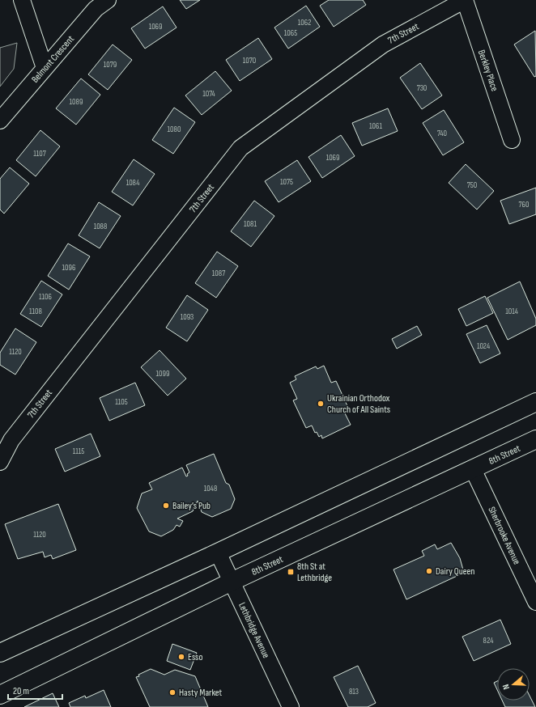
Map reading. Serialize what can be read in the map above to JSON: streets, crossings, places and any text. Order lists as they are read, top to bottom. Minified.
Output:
{"streets":{"main road":["8th Street"],"street":["7th Street","Belmont Crescent","Berkley Place","Sherbrooke Avenue","Lethbridge Avenue"]},"crossings":[["7th Street","Berkley Place"],["8th Street","Sherbrooke Avenue"],["8th Street","Lethbridge Avenue"]],"places":{"other":["Ukrainian Orthodox Church of All Saints","Bailey’s Pub","Dairy Queen","Esso","Hasty Market"],"transit":["8th St at Lethbridge"]},"house_numbers":["1062","1069","1065","1070","1079","730","1074","1089","1061","1080","740","1107","1069","1075","1084","750","760","1081","1088","1096","1087","1106","1108","1014","1093","1024","1120","1099","1105","1115","1048","1120","824","813"],"scale_bar":"20 m","north":"left"}
